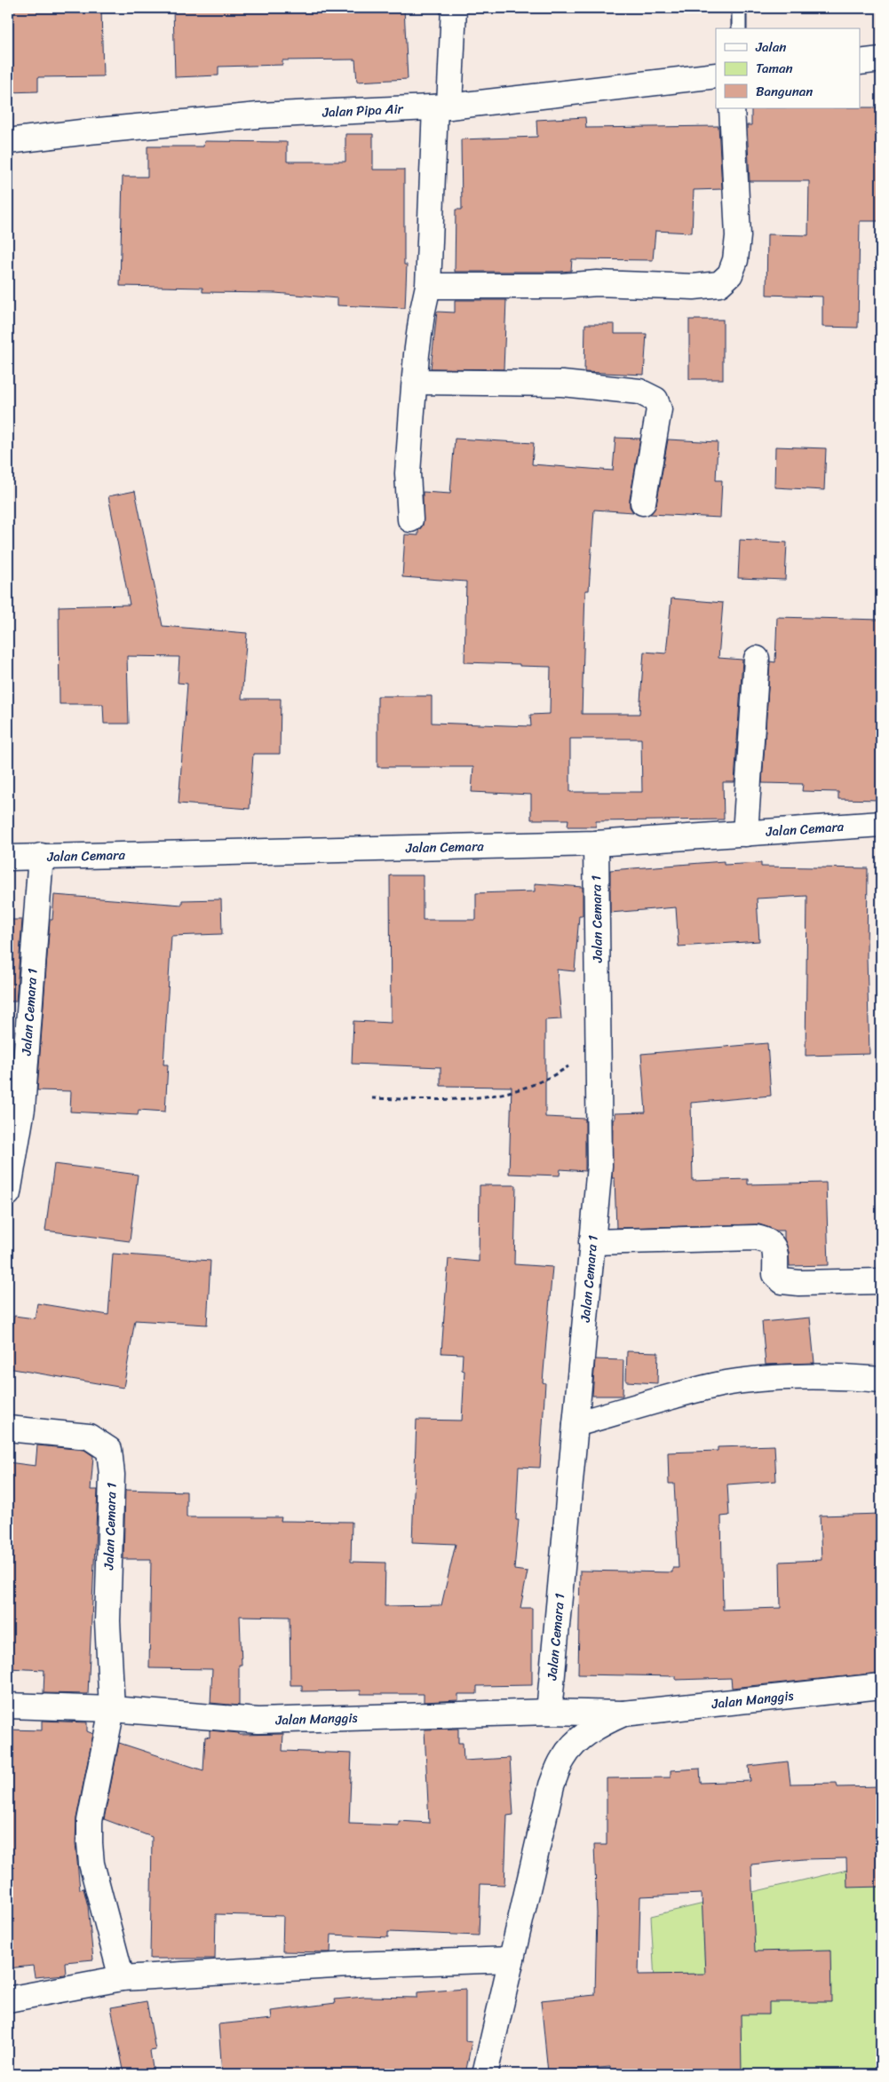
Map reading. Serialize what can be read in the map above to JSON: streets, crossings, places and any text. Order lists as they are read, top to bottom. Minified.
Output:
{"streets":{"street":["Jalan Pipa Air","Jalan Cemara","Jalan Cemara 1","Jalan Manggis"]},"crossings":[["Jalan Cemara","Jalan Cemara 1"],["Jalan Cemara 1","Jalan Manggis"]],"legend":["Jalan","Taman","Bangunan"]}
